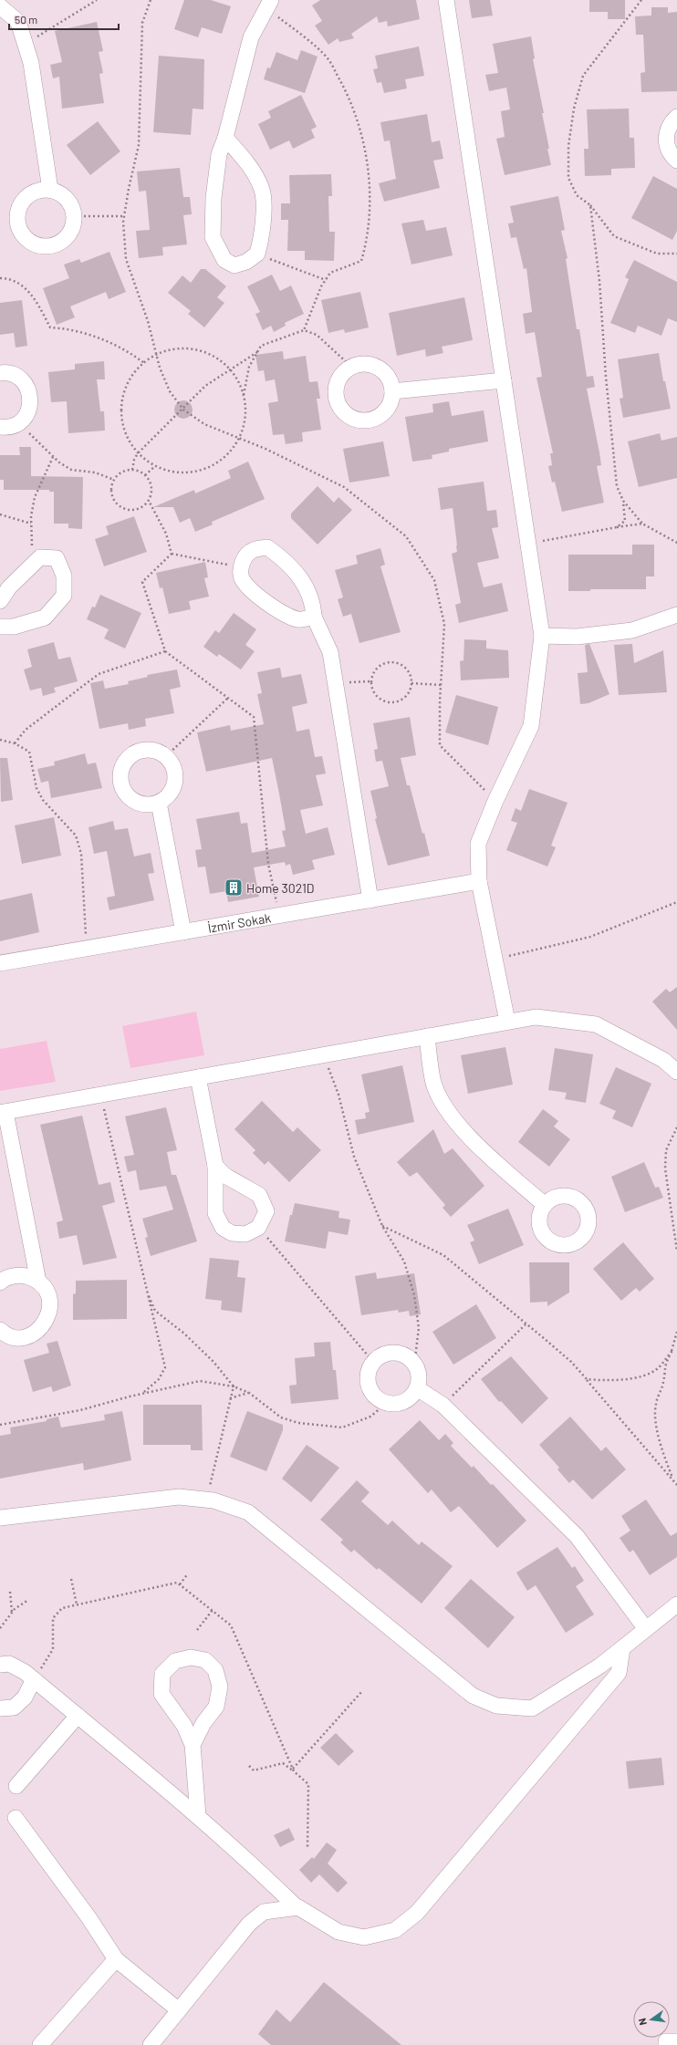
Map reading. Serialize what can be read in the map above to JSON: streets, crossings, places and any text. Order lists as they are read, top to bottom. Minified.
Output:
{"streets":{"street":["İzmir Sokak"]},"places":{"building":["Home 3021D"]},"scale_bar":"50 m","north":"left"}
